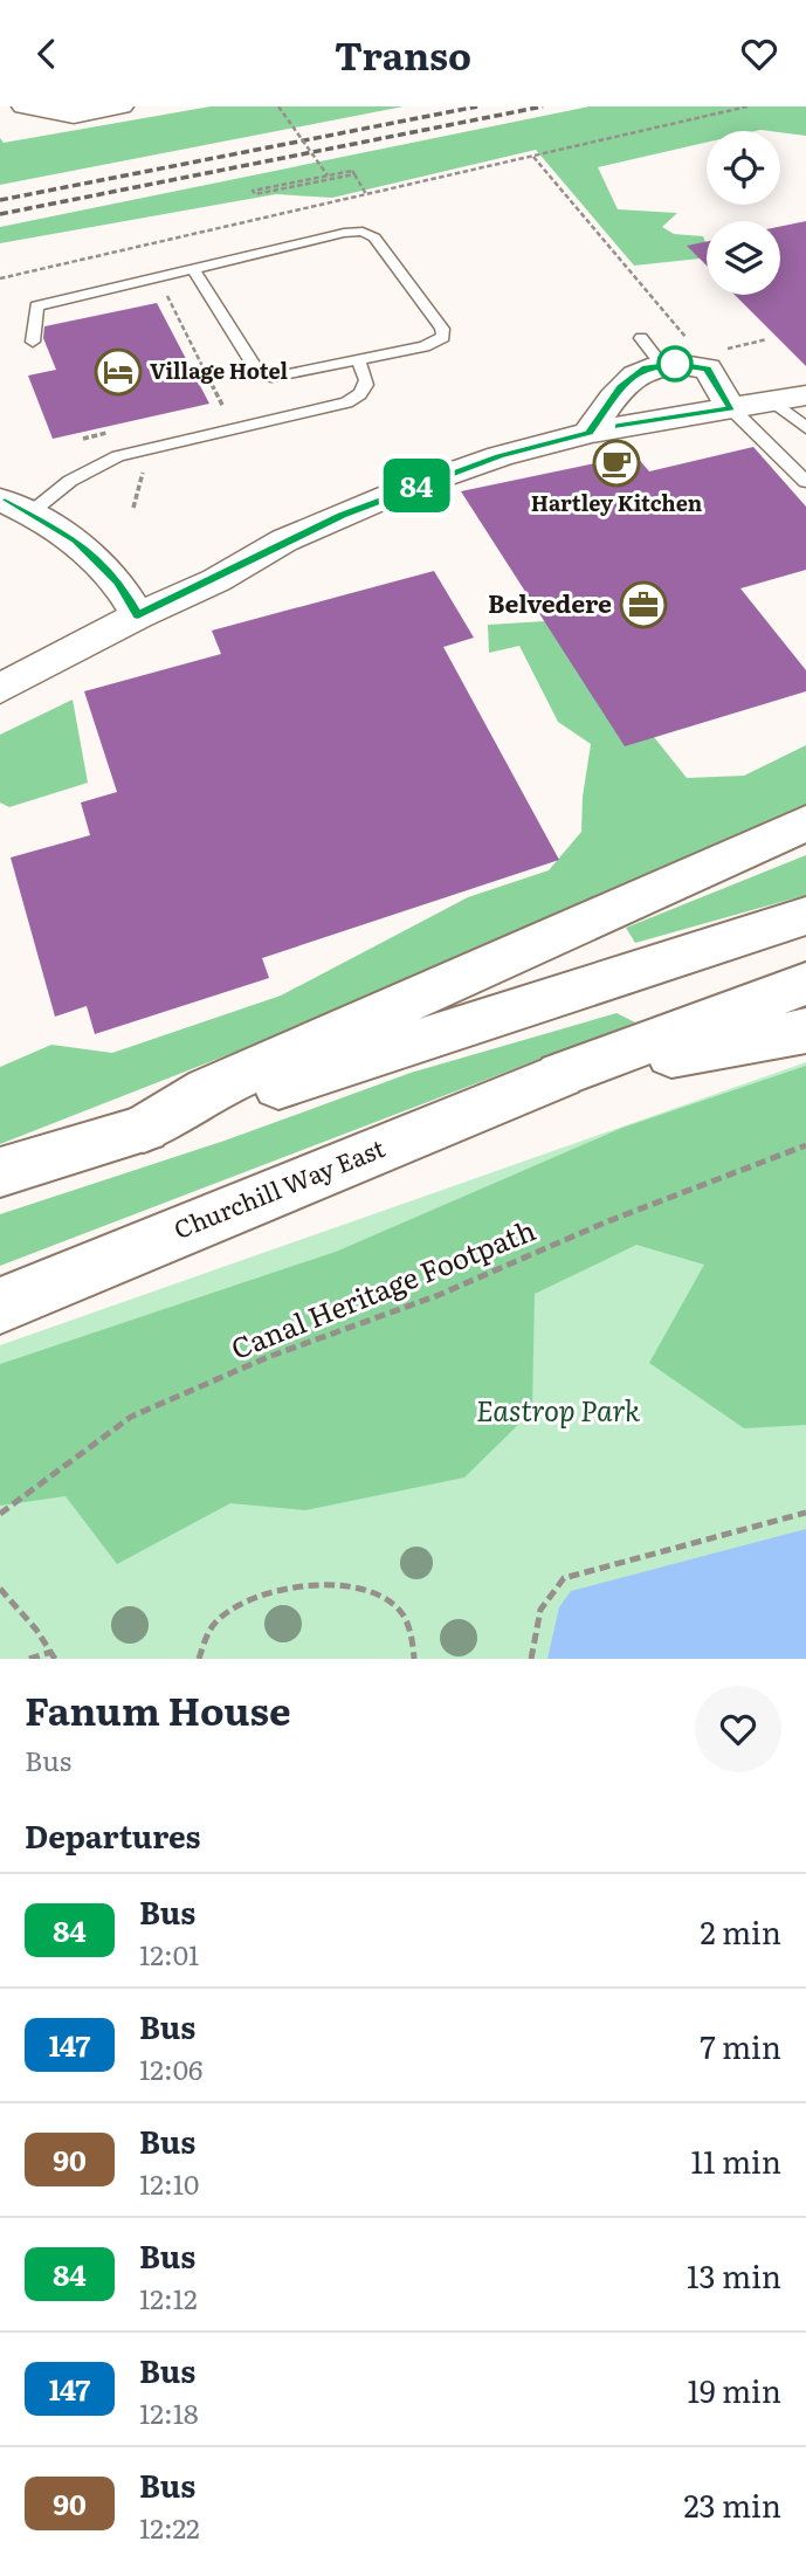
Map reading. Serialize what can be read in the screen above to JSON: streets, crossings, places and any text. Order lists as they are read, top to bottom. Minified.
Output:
{"streets":{"main road":["Churchill Way East"],"path":["Canal Heritage Footpath"]},"parks":["Eastrop Park"],"places":{"hotel":["Village Hotel"],"cafe":["Hartley Kitchen"],"office":["Belvedere"]},"lines":["bus line 84"],"page":{"header":"Transo","on_map":"84","heading":[["Fanum House","Bus"],"Departures"],"list":[{"mark":"84","name":"Bus","note":"12:01","value":"2 min"},{"mark":"147","name":"Bus","note":"12:06","value":"7 min"},{"mark":"90","name":"Bus","note":"12:10","value":"11 min"},{"mark":"84","name":"Bus","note":"12:12","value":"13 min"},{"mark":"147","name":"Bus","note":"12:18","value":"19 min"},{"mark":"90","name":"Bus","note":"12:22","value":"23 min"}]}}
